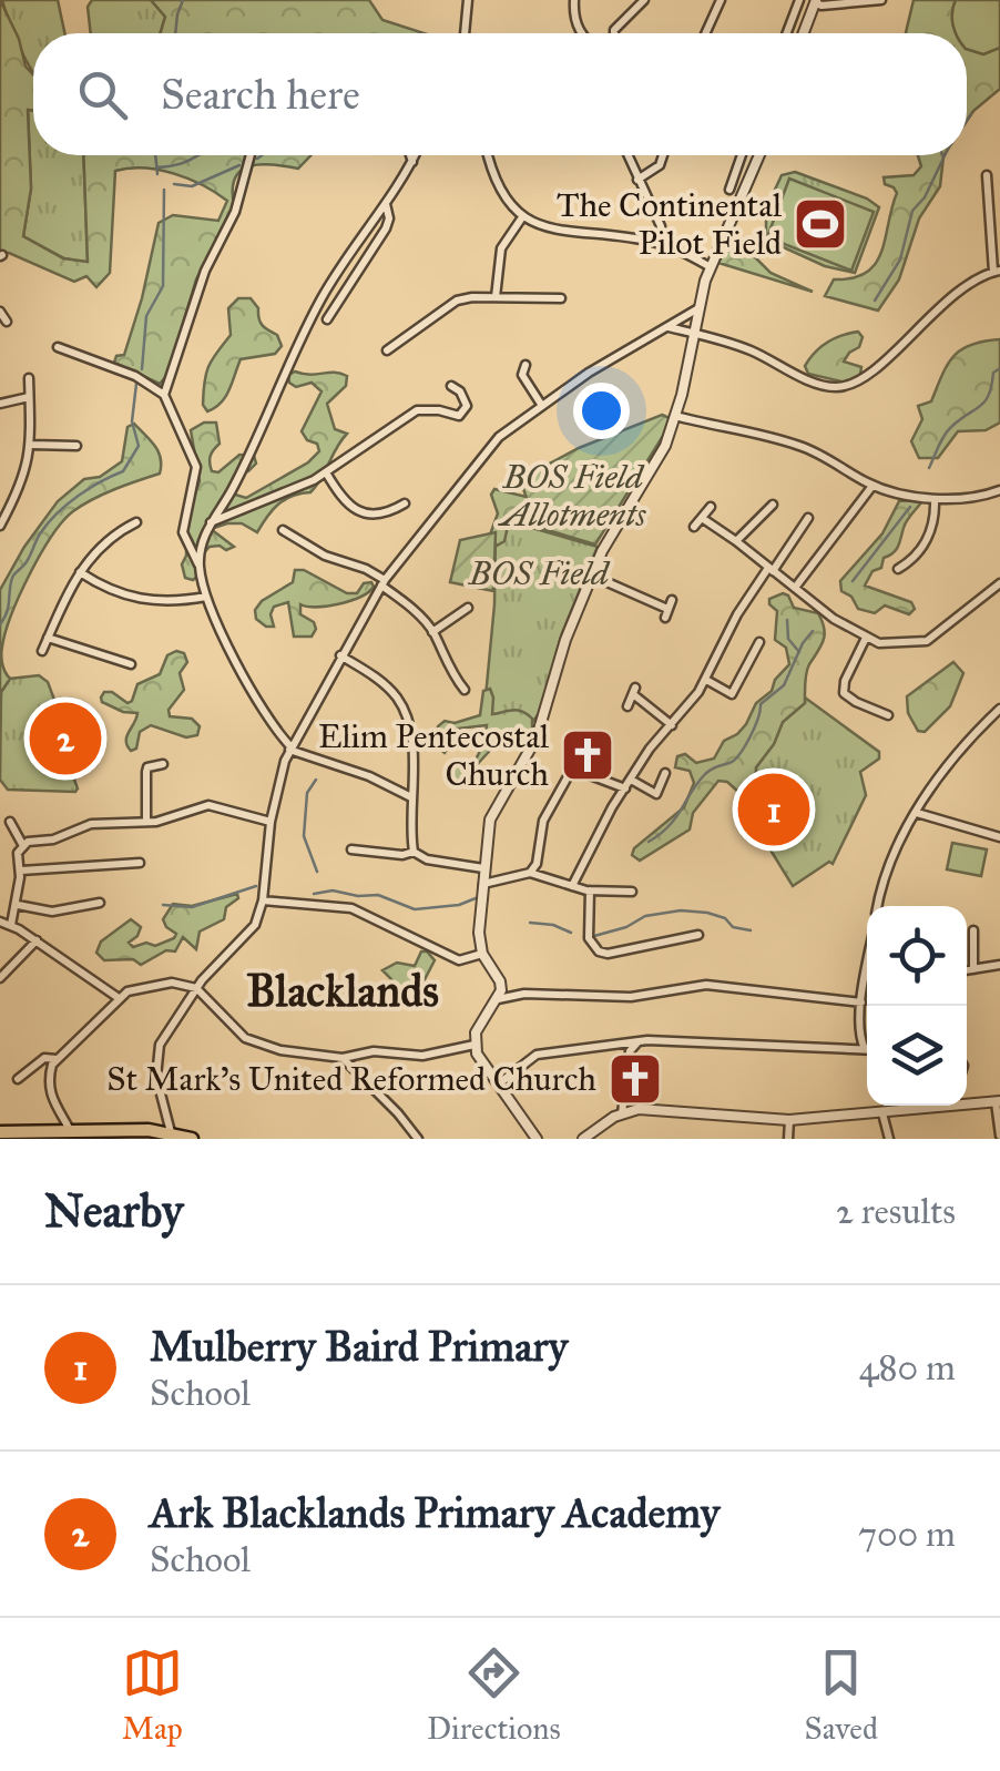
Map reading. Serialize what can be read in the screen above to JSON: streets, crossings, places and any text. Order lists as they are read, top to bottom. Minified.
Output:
{"districts":["Blacklands"],"parks":["BOS Field Allotments","BOS Field"],"places":{"sports":["The Continental Pilot Field"],"church":["Elim Pentecostal Church","St Mark's United Reformed Church"]},"page":{"search":"Search here","pins":["2","1"],"heading":["Nearby","2 results"],"list":[{"mark":"1","name":"Mulberry Baird Primary","note":"School","value":"480 m"},{"mark":"2","name":"Ark Blacklands Primary Academy","note":"School","value":"700 m"}],"nav":["Map","Directions","Saved"]}}
